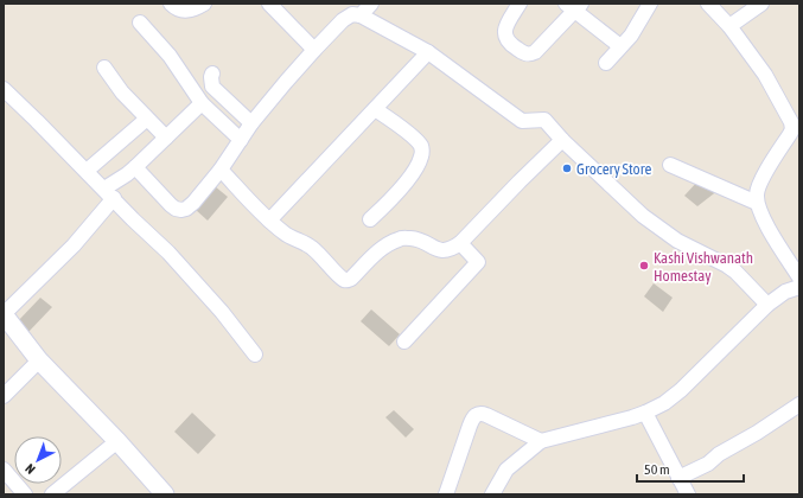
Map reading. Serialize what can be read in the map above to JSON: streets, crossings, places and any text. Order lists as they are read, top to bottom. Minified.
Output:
{"places":["Grocery Store","Kashi Vishwanath Homestay"],"scale_bar":"50 m","north":"bottom left"}
